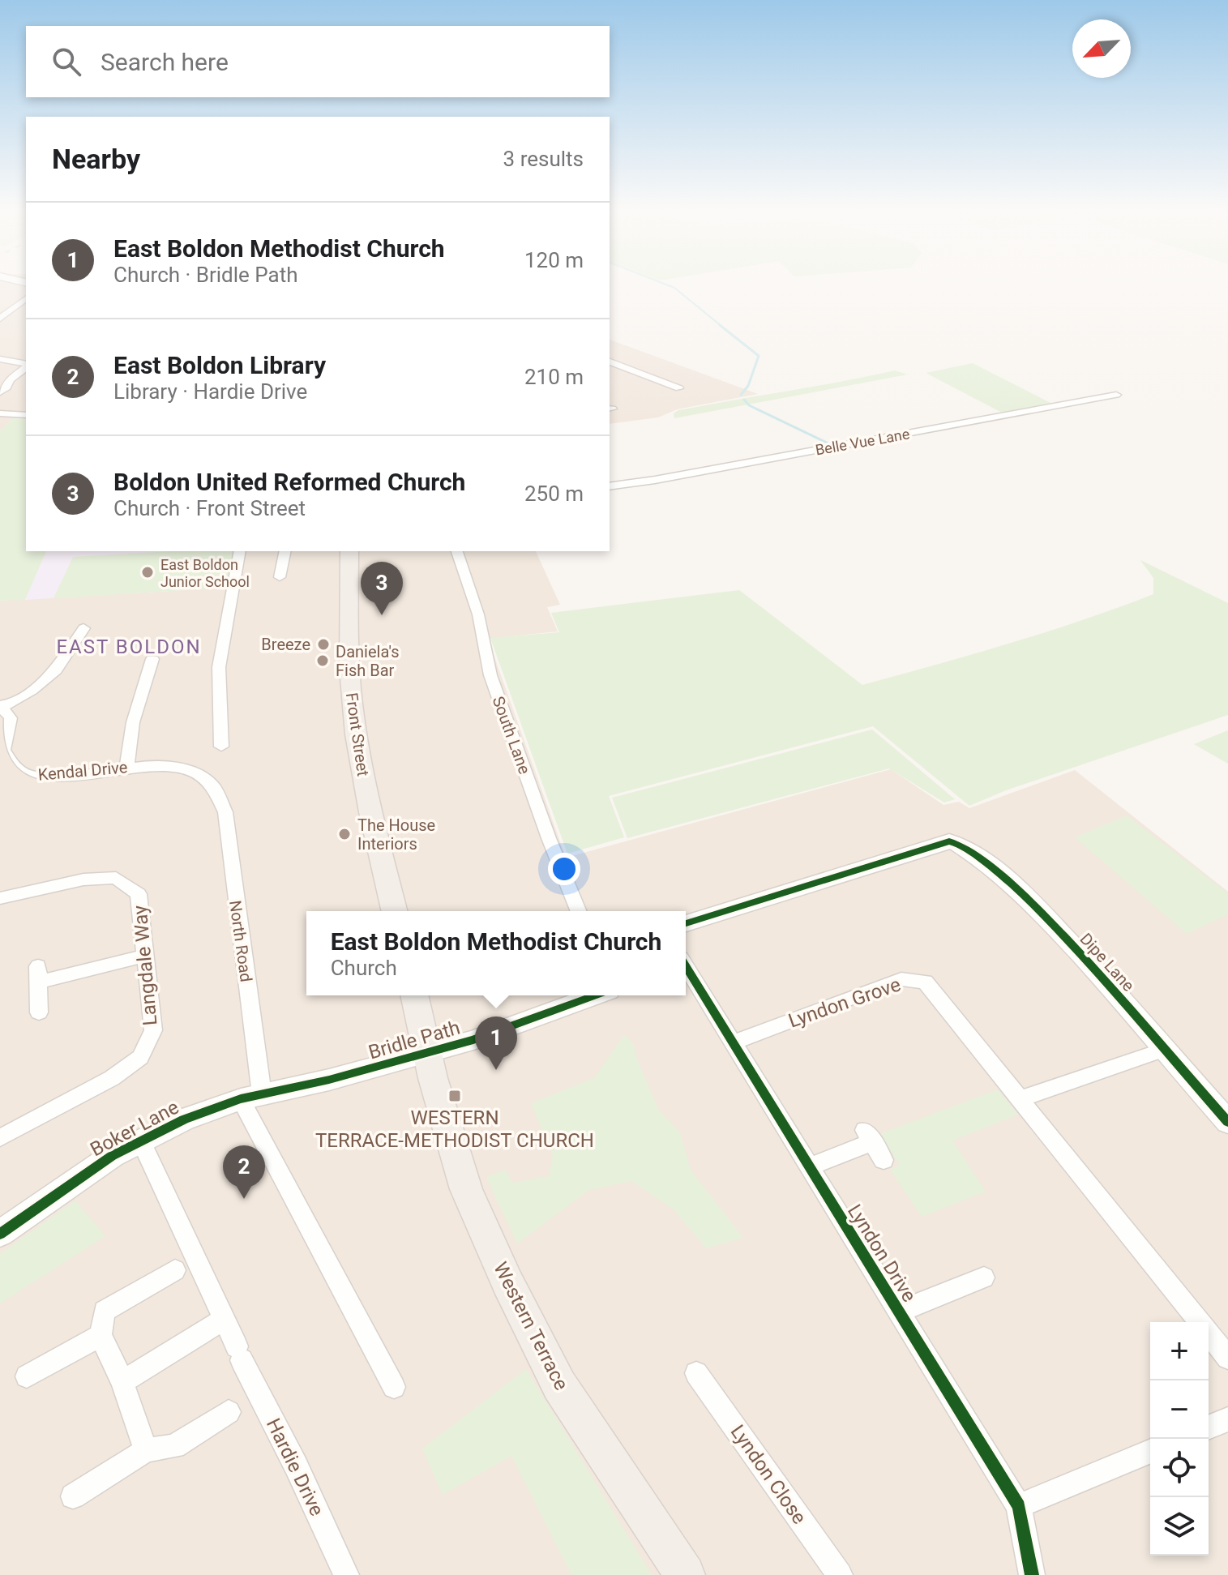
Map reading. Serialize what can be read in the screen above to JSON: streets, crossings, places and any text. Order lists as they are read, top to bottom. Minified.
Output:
{"streets":{"main road":["Front Street","Western Terrace"],"street":["Belle Vue Lane","South Lane","Kendal Drive","North Road","Dipe Lane","Langdale Way","Lyndon Grove","Bridle Path","Boker Lane","Lyndon Drive","Hardie Drive","Lyndon Close"]},"crossings":[["Kendal Drive","North Road"],["North Road","Bridle Path"],["North Road","Boker Lane"],["Lyndon Grove","Lyndon Drive"],["Bridle Path","Boker Lane"],["Bridle Path","Western Terrace"],["Boker Lane","Hardie Drive"]],"districts":["EAST BOLDON"],"places":{"other":["East Boldon Junior School","Breeze","Daniela's Fish Bar","The House Interiors"],"transit":["WESTERN TERRACE-METHODIST CHURCH"]},"north":"bottom left","page":{"search":"Search here","heading":["Nearby","3 results"],"list":[{"mark":"1","name":"East Boldon Methodist Church","note":"Church · Bridle Path","value":"120 m"},{"mark":"2","name":"East Boldon Library","note":"Library · Hardie Drive","value":"210 m"},{"mark":"3","name":"Boldon United Reformed Church","note":"Church · Front Street","value":"250 m"}],"pins":["3","1","2"],"popup":["East Boldon Methodist Church","Church"],"map_buttons":["+","−"]}}
